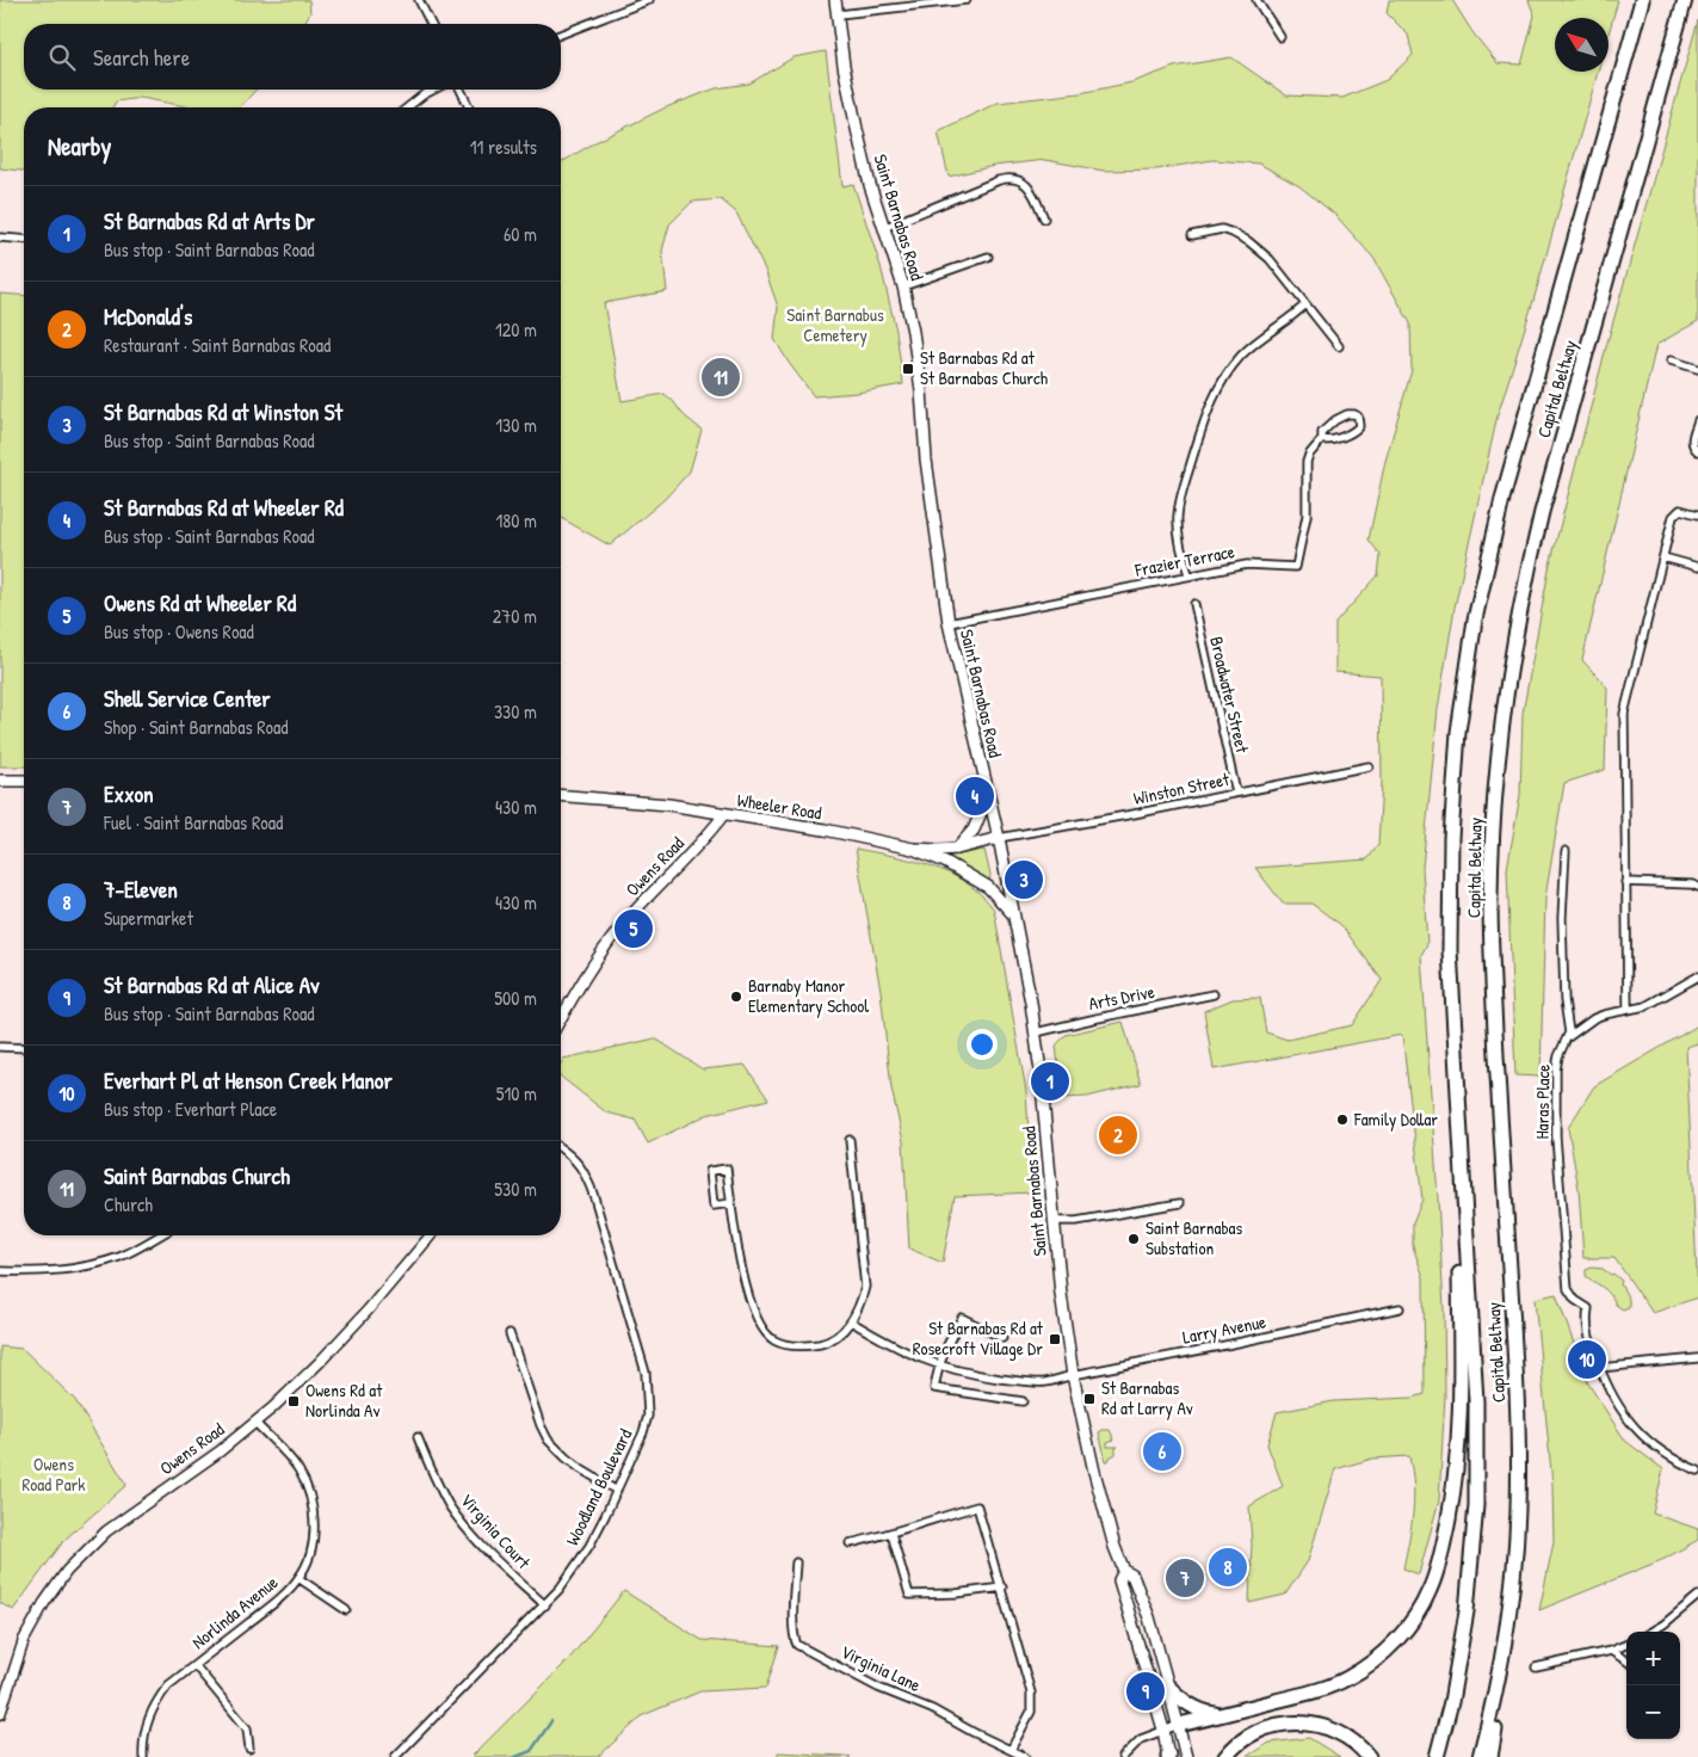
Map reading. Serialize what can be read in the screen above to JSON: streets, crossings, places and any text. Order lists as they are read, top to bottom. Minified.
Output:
{"streets":{"highway":["Capital Beltway"],"main road":["Saint Barnabas Road","Wheeler Road"],"street":["Frazier Terrace","Broadwater Street","Winston Street","Owens Road","Arts Drive","Haras Place","Larry Avenue","Woodland Boulevard","Virginia Court","Norlinda Avenue","Virginia Lane"]},"crossings":[["Saint Barnabas Road","Frazier Terrace"],["Saint Barnabas Road","Winston Street"],["Saint Barnabas Road","Wheeler Road"],["Saint Barnabas Road","Arts Drive"],["Saint Barnabas Road","Larry Avenue"],["Broadwater Street","Winston Street"],["Winston Street","Wheeler Road"],["Wheeler Road","Owens Road"],["Owens Road","Norlinda Avenue"],["Woodland Boulevard","Virginia Court"]],"parks":["Saint Barnabus Cemetery","Owens Road Park"],"places":{"transit":["St Barnabas Rd at St Barnabas Church","St Barnabas Rd at Rosecroft Village Dr","St Barnabas Rd at Larry Av","Owens Rd at Norlinda Av"],"other":["Barnaby Manor Elementary School","Family Dollar","Saint Barnabas Substation"]},"north":"top left","page":{"search":"Search here","heading":["Nearby","11 results"],"list":[{"mark":"1","name":"St Barnabas Rd at Arts Dr","note":"Bus stop · Saint Barnabas Road","value":"60 m"},{"mark":"2","name":"McDonald's","note":"Restaurant · Saint Barnabas Road","value":"120 m"},{"mark":"3","name":"St Barnabas Rd at Winston St","note":"Bus stop · Saint Barnabas Road","value":"130 m"},{"mark":"4","name":"St Barnabas Rd at Wheeler Rd","note":"Bus stop · Saint Barnabas Road","value":"180 m"},{"mark":"5","name":"Owens Rd at Wheeler Rd","note":"Bus stop · Owens Road","value":"270 m"},{"mark":"6","name":"Shell Service Center","note":"Shop · Saint Barnabas Road","value":"330 m"},{"mark":"7","name":"Exxon","note":"Fuel · Saint Barnabas Road","value":"430 m"},{"mark":"8","name":"7-Eleven","note":"Supermarket","value":"430 m"},{"mark":"9","name":"St Barnabas Rd at Alice Av","note":"Bus stop · Saint Barnabas Road","value":"500 m"},{"mark":"10","name":"Everhart Pl at Henson Creek Manor","note":"Bus stop · Everhart Place","value":"510 m"},{"mark":"11","name":"Saint Barnabas Church","note":"Church","value":"530 m"}],"pins":["11","4","3","5","1","2","10","6","8","7","9"],"map_buttons":["+","−"]}}
